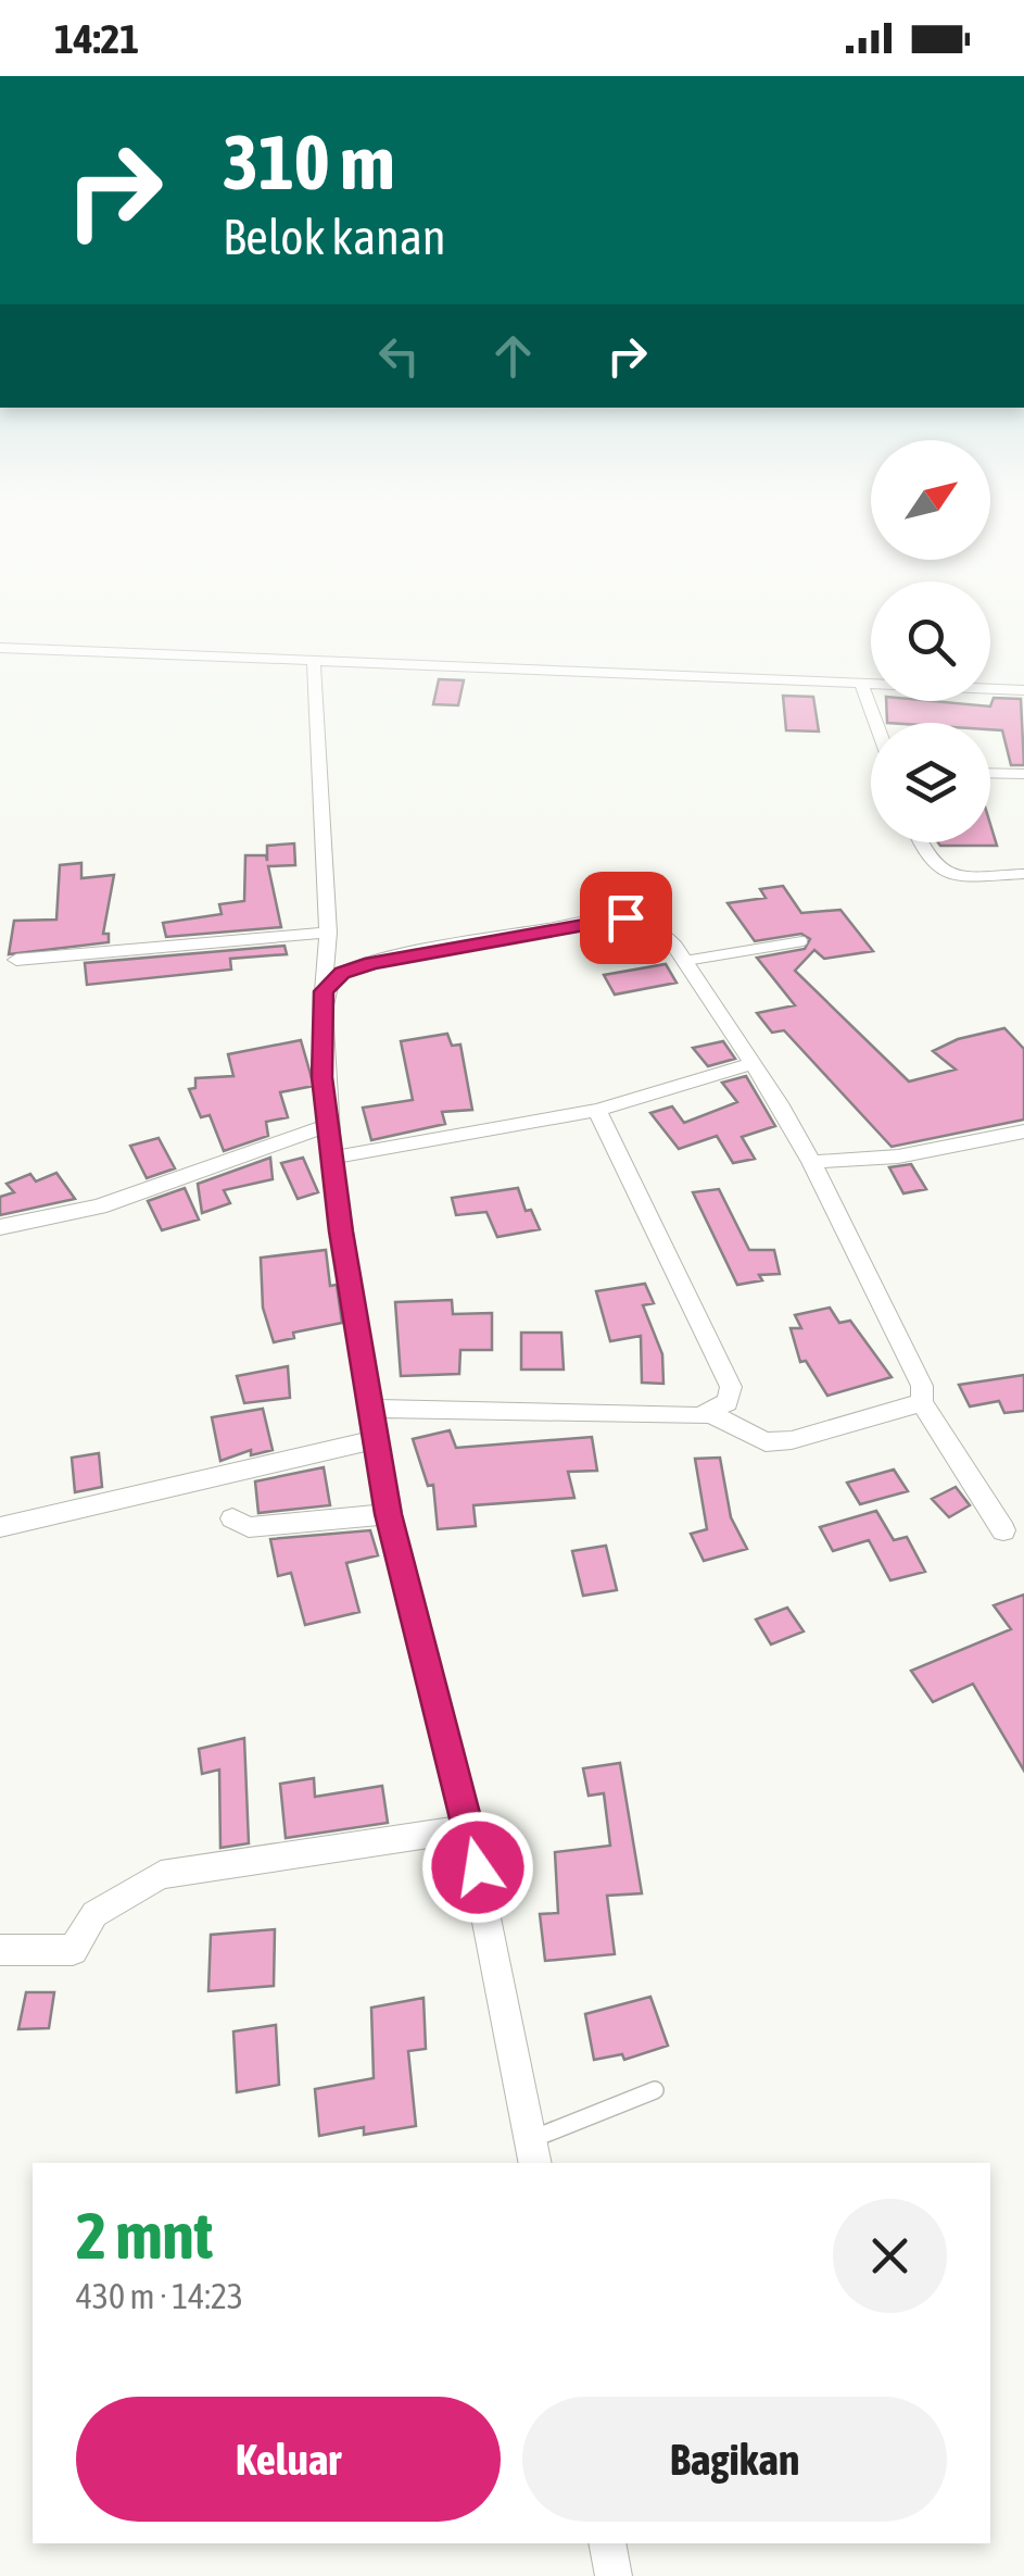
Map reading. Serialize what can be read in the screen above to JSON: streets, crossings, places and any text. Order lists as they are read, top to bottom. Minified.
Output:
{"north":"top right","page":{"status":"14:21","turn":["310 m","Belok kanan"],"heading":["2 mnt","430 m · 14:23"],"buttons":["Keluar","Bagikan"]}}
